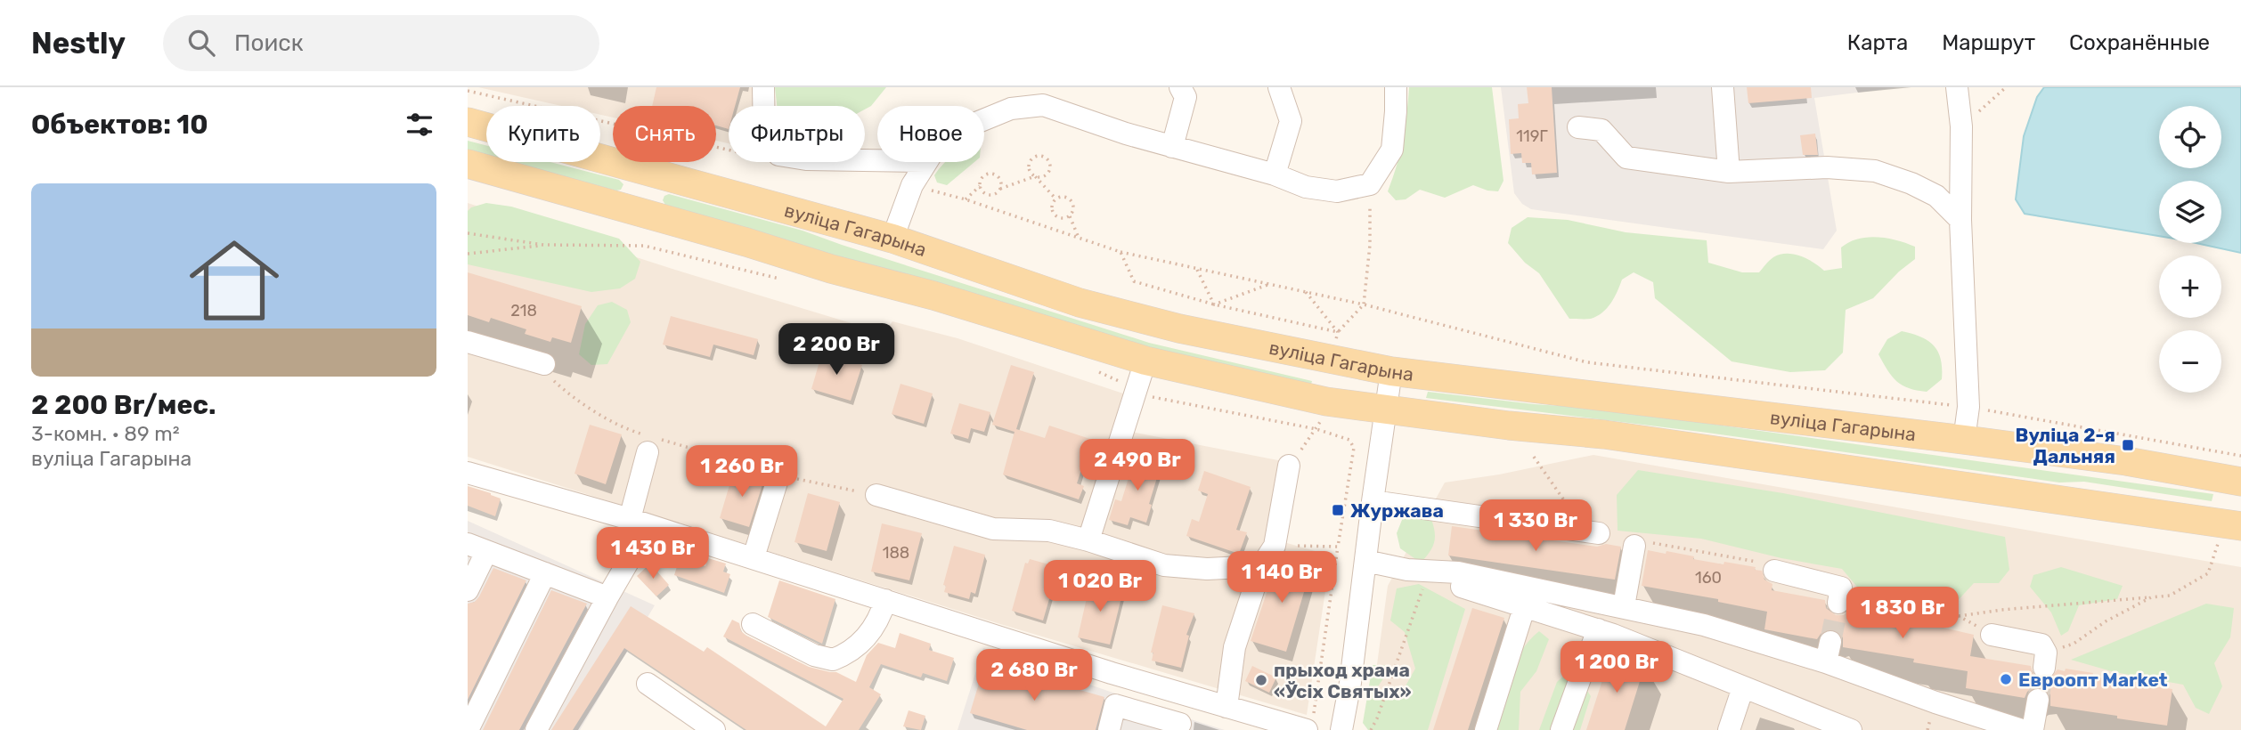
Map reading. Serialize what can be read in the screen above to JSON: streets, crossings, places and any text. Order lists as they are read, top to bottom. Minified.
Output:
{"streets":{"main road":["вуліца Гагарына"]},"places":{"transit":["Вуліца 2-я Дальняя","Журжава"],"other":["Евроопт Market","прыход храма «Ўсіх Святых»"]},"house_numbers":["119Г","218","188","160"],"page":{"header":"Nestly","search":"Поиск","nav":["Карта","Маршрут","Сохранённые"],"heading":"Объектов: 10","map_buttons":["+","−"],"chip":["Купить","Снять","Фильтры","Новое"],"list":[{"name":"2 200 Br/мес.","note":"3-комн. · 89 m² · вуліца Гагарына"}],"price":["2 200 Br","2 490 Br","1 260 Br","1 330 Br","1 430 Br","1 140 Br","1 020 Br","1 830 Br","1 200 Br","2 680 Br"]}}
